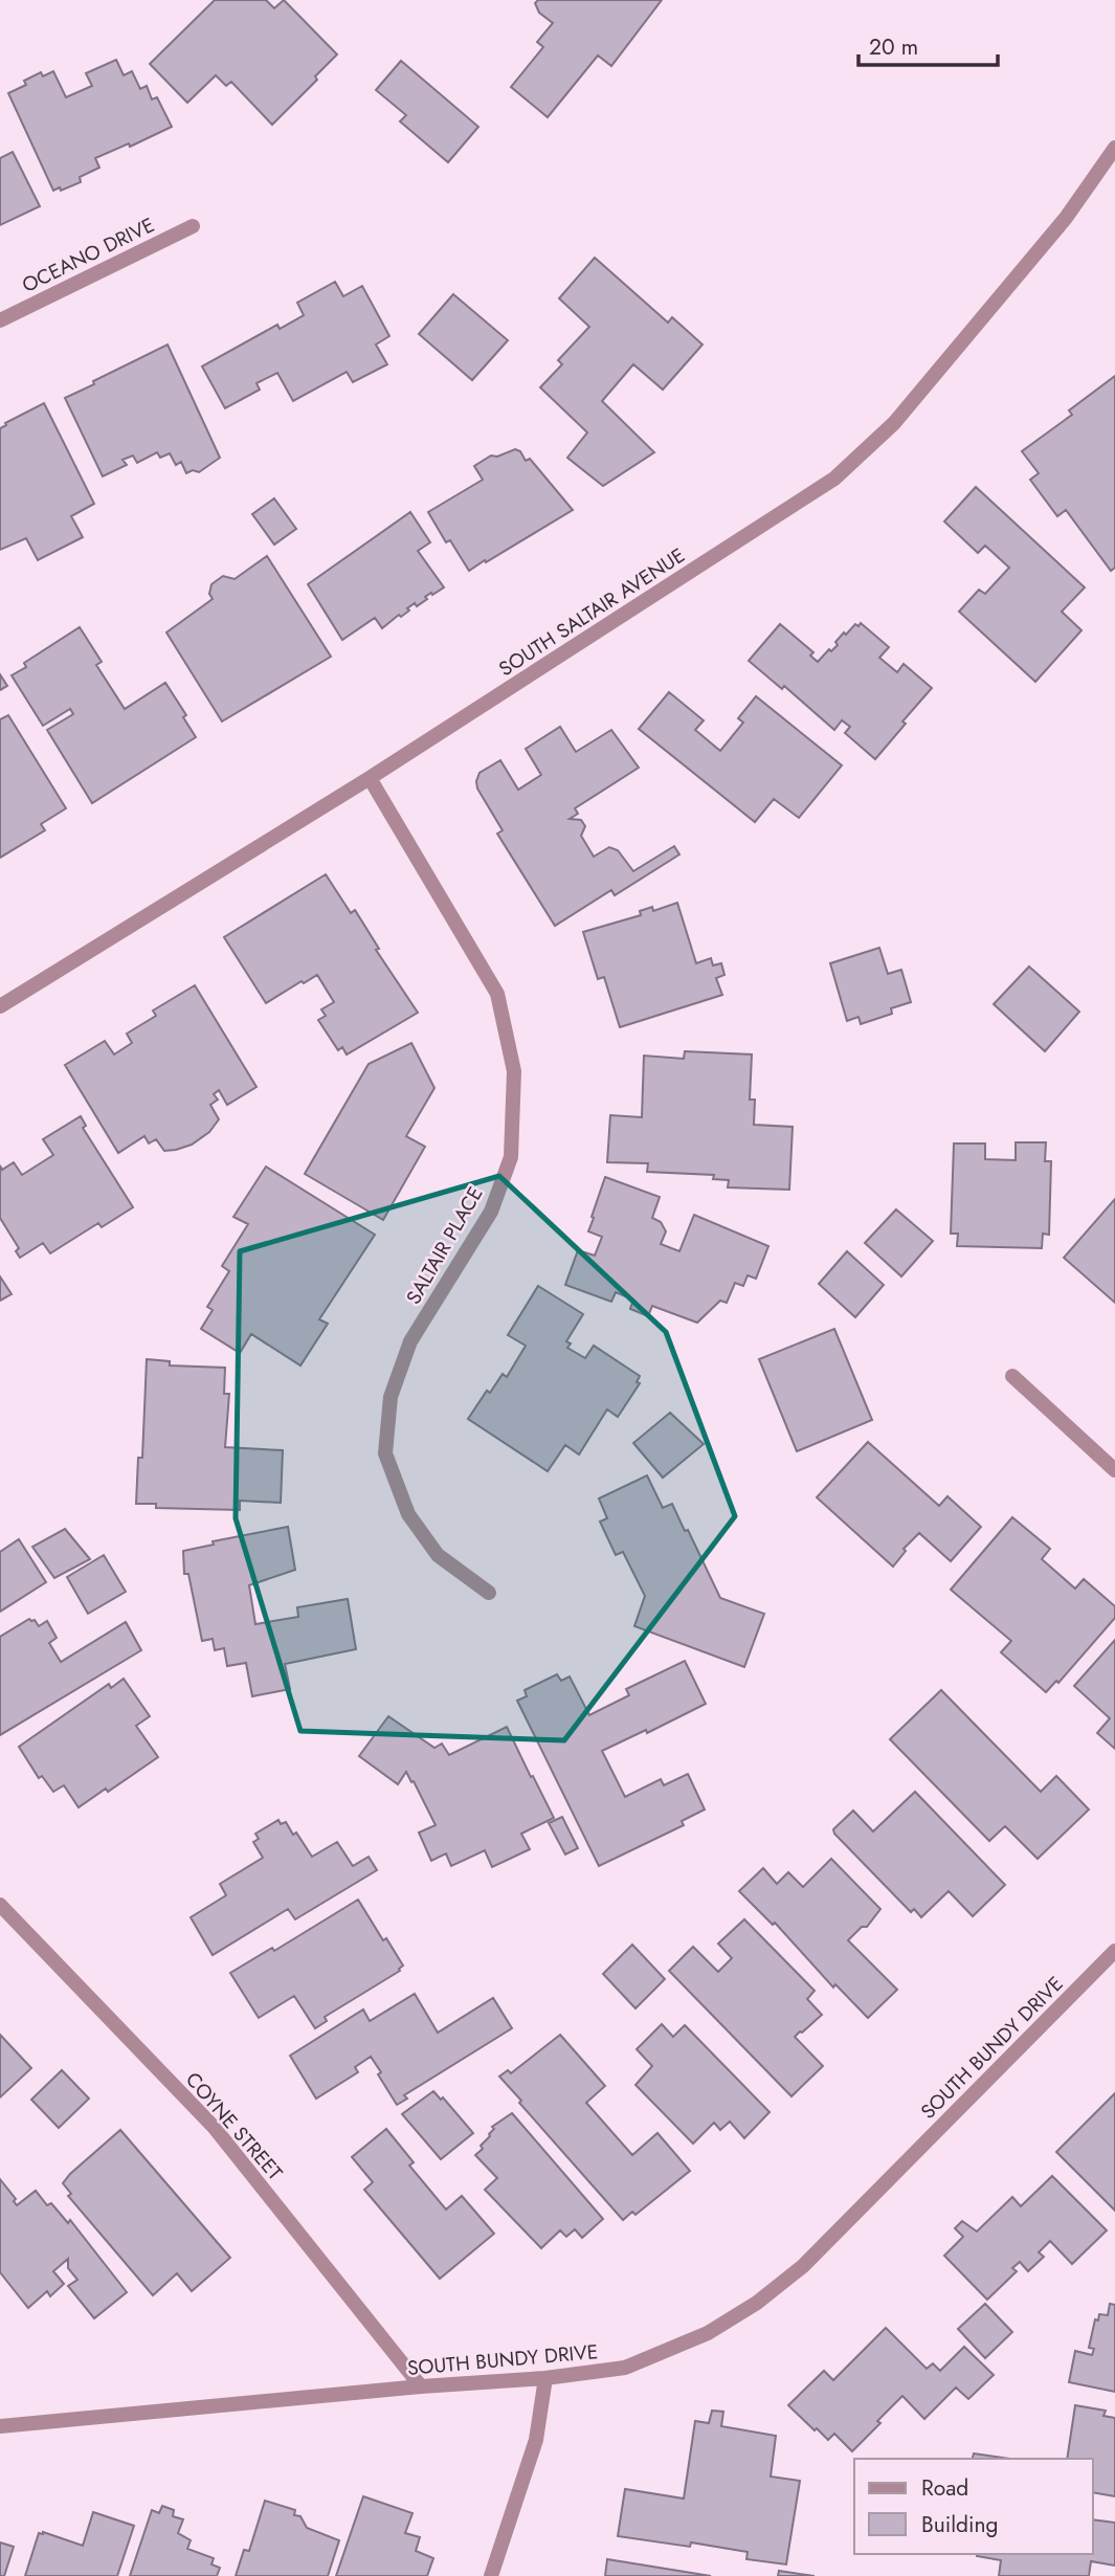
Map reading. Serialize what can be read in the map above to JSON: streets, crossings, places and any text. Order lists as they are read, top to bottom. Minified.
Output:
{"streets":{"street":["OCEANO DRIVE","SOUTH SALTAIR AVENUE","SALTAIR PLACE","SOUTH BUNDY DRIVE","COYNE STREET"]},"crossings":[["SOUTH SALTAIR AVENUE","SALTAIR PLACE"],["SOUTH BUNDY DRIVE","COYNE STREET"]],"legend":["Road","Building"],"scale_bar":"20 m"}
